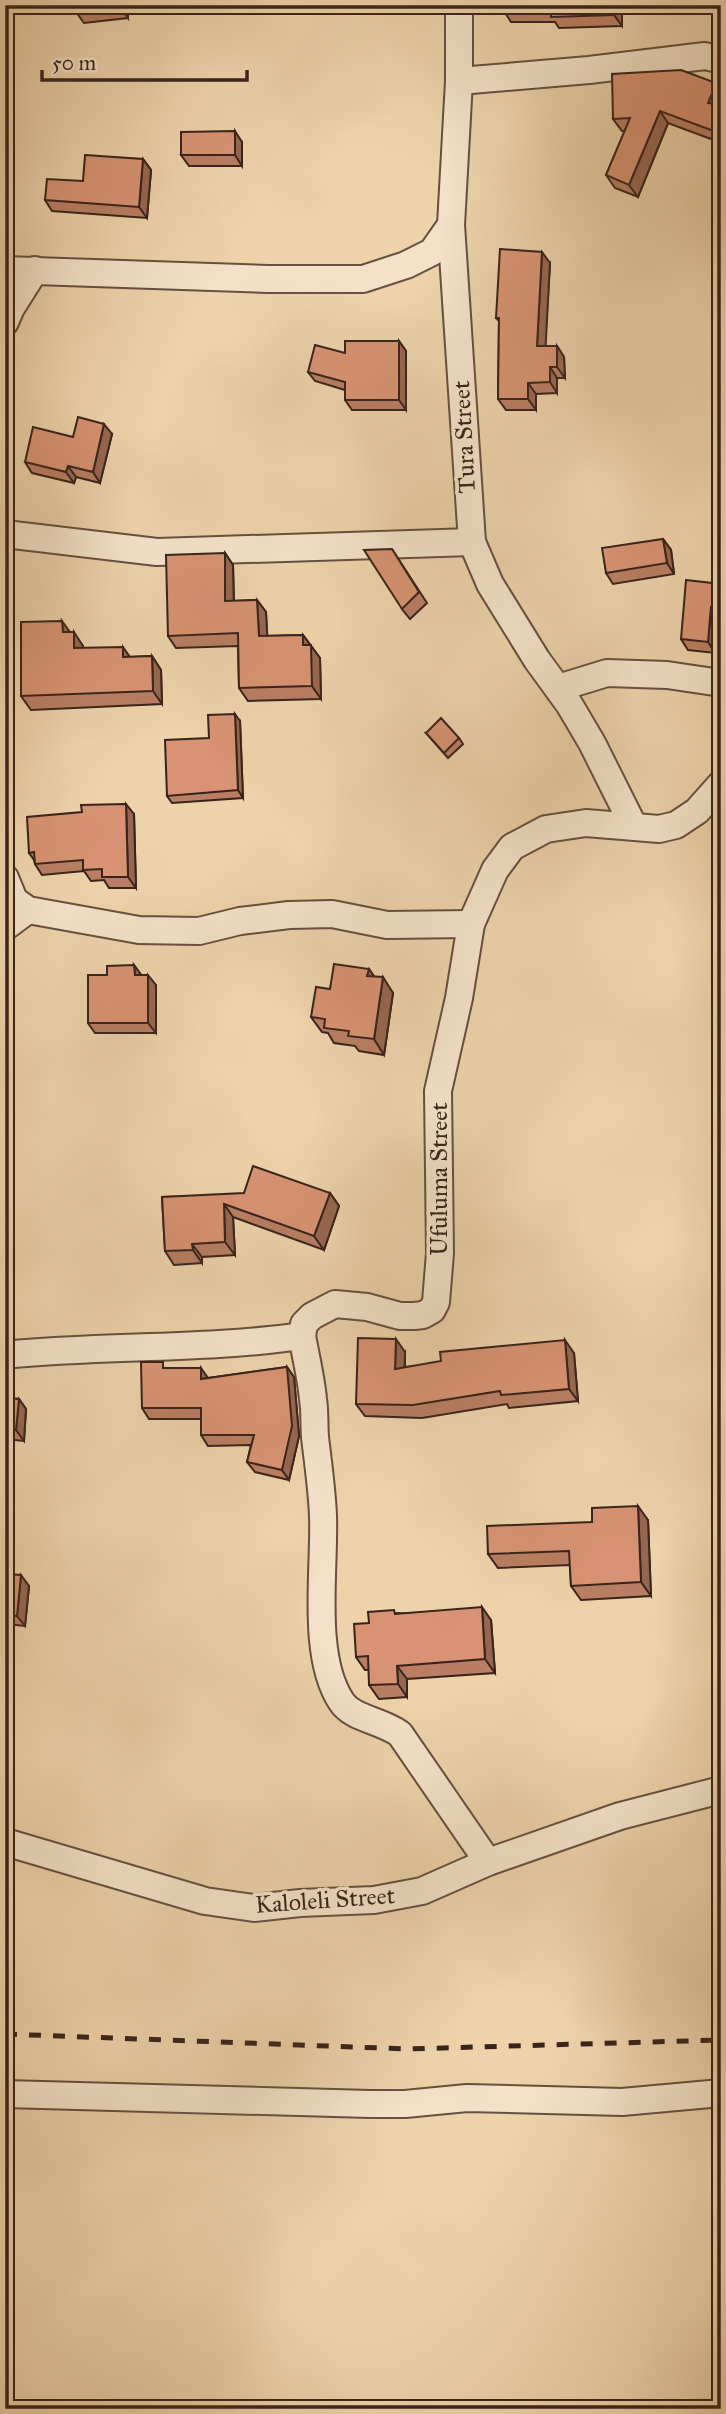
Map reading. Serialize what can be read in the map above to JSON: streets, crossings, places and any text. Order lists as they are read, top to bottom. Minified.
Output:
{"streets":{"street":["Tura Street","Ufuluma Street","Kaloleli Street"]},"crossings":[["Tura Street","Ufuluma Street"]],"scale_bar":"50 m"}
